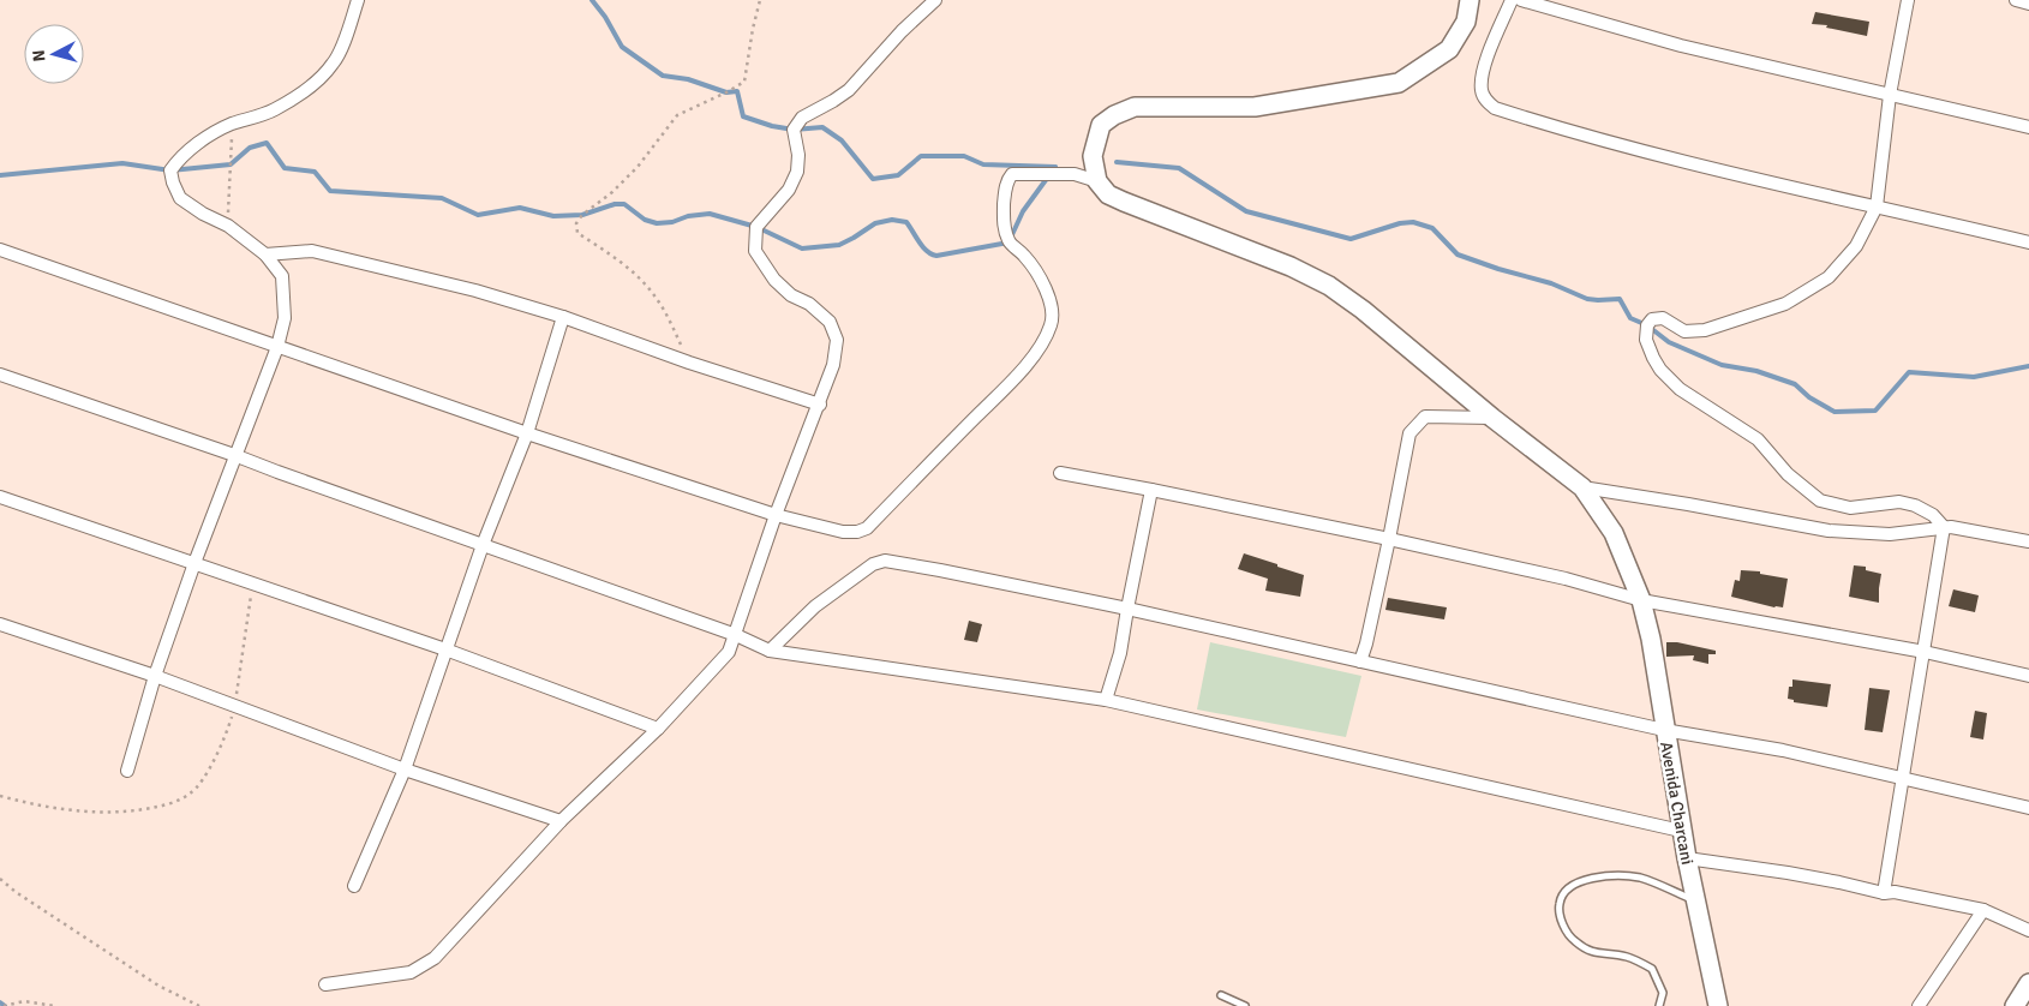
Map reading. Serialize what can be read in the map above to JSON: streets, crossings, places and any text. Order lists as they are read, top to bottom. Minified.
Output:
{"streets":{"main road":["Avenida Charcani"]},"north":"left"}
